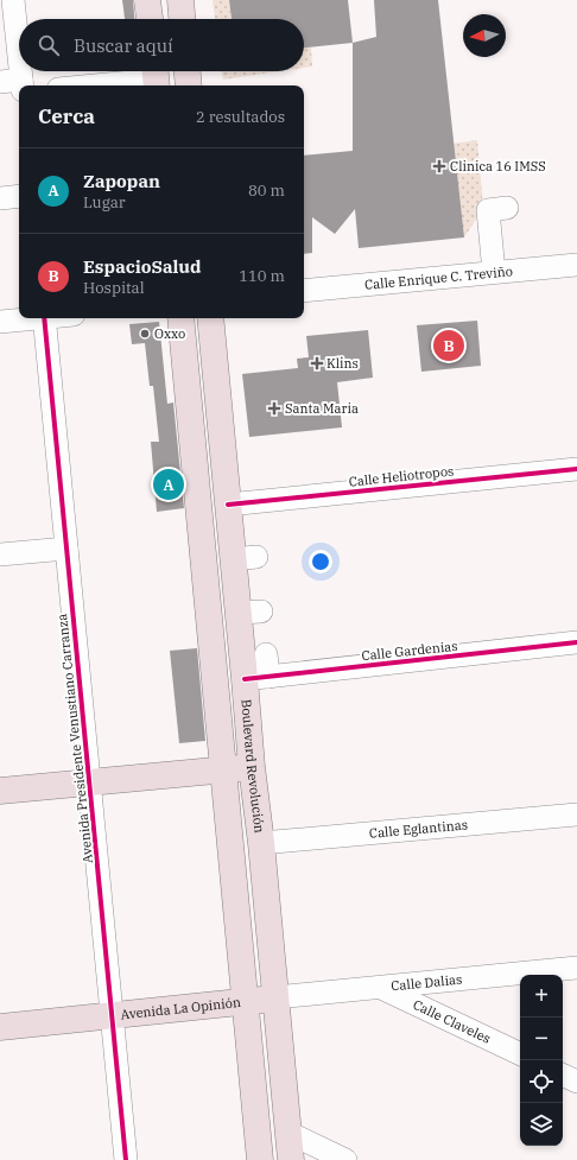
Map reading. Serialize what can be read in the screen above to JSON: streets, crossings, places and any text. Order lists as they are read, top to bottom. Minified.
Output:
{"streets":{"main road":["Boulevard Revolución","Avenida La Opinión"],"street":["Calle Enrique C. Treviño","Calle Heliotropos","Calle Gardenias","Avenida Presidente Venustiano Carranza","Calle Eglantinas","Calle Dalias","Calle Claveles"]},"crossings":[["Calle Heliotropos","Boulevard Revolución"],["Calle Gardenias","Boulevard Revolución"],["Avenida Presidente Venustiano Carranza","Avenida La Opinión"],["Boulevard Revolución","Calle Eglantinas"],["Boulevard Revolución","Calle Dalias"],["Boulevard Revolución","Avenida La Opinión"],["Calle Dalias","Avenida La Opinión"],["Calle Dalias","Calle Claveles"]],"places":{"health":["Clinica 16 IMSS","Klins","Santa Maria"],"other":["Oxxo"]},"north":"left","page":{"search":"Buscar aquí","heading":["Cerca","2 resultados"],"list":[{"mark":"A","name":"Zapopan","note":"Lugar","value":"80 m"},{"mark":"B","name":"EspacioSalud","note":"Hospital","value":"110 m"}],"pins":["B","A"],"map_buttons":["+","−"]}}
